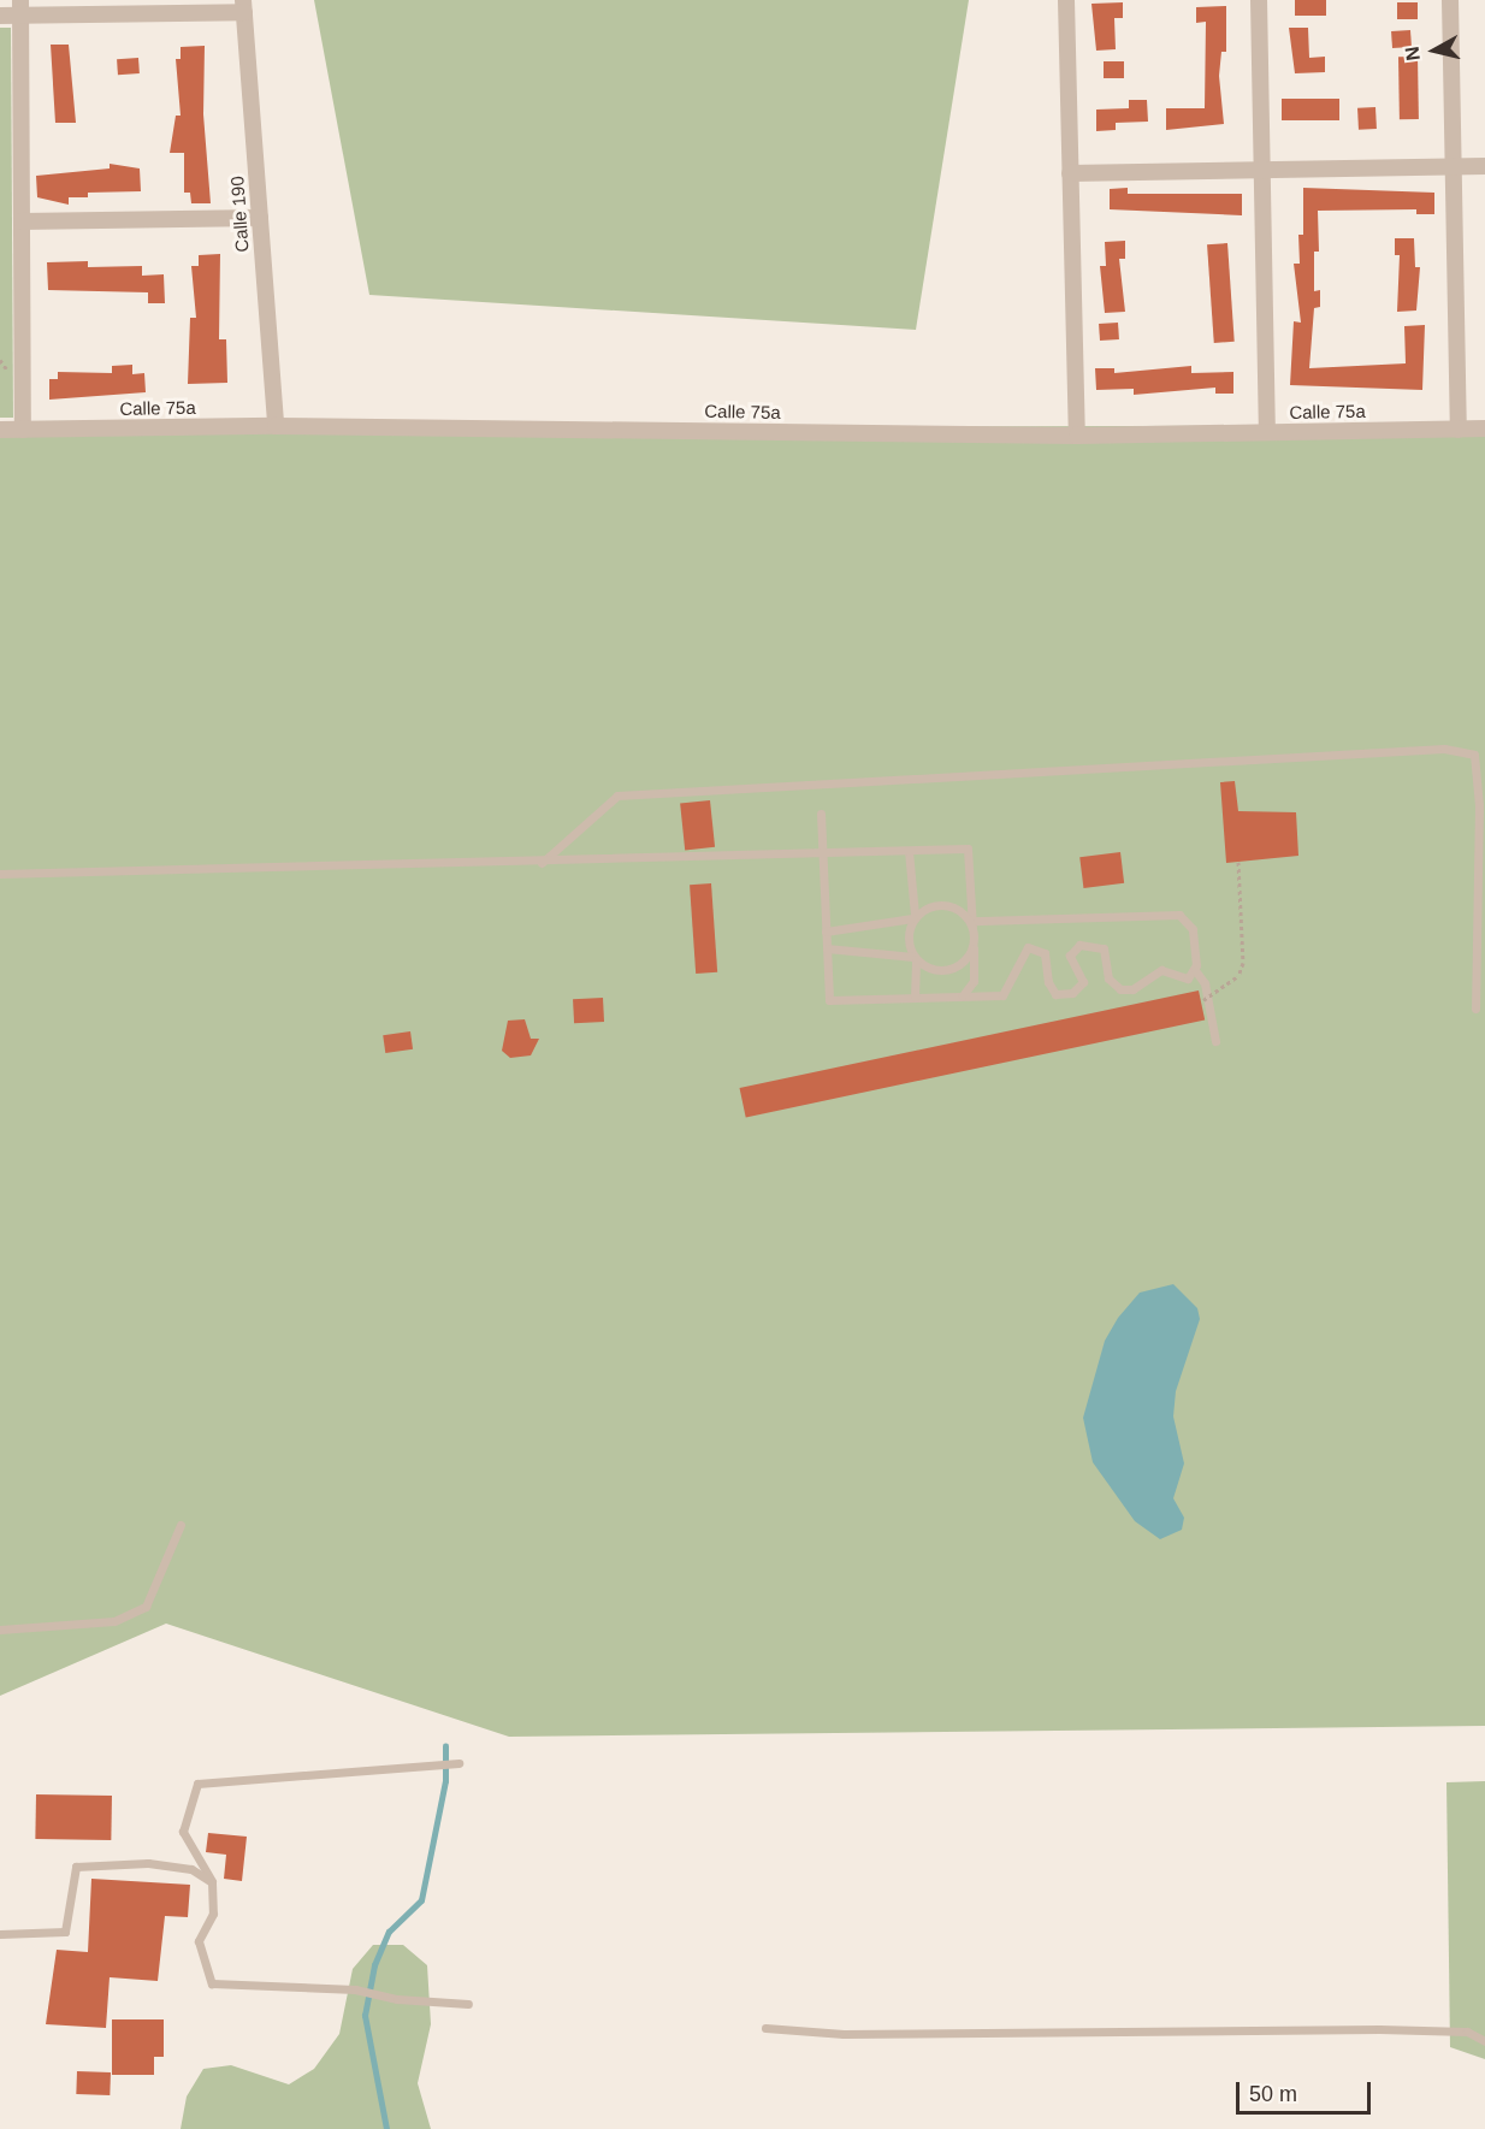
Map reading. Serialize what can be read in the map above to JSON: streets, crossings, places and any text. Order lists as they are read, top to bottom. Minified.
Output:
{"streets":{"street":["Calle 190","Calle 75a"]},"crossings":[["Calle 190","Calle 75a"]],"scale_bar":"50 m","north":"left"}
